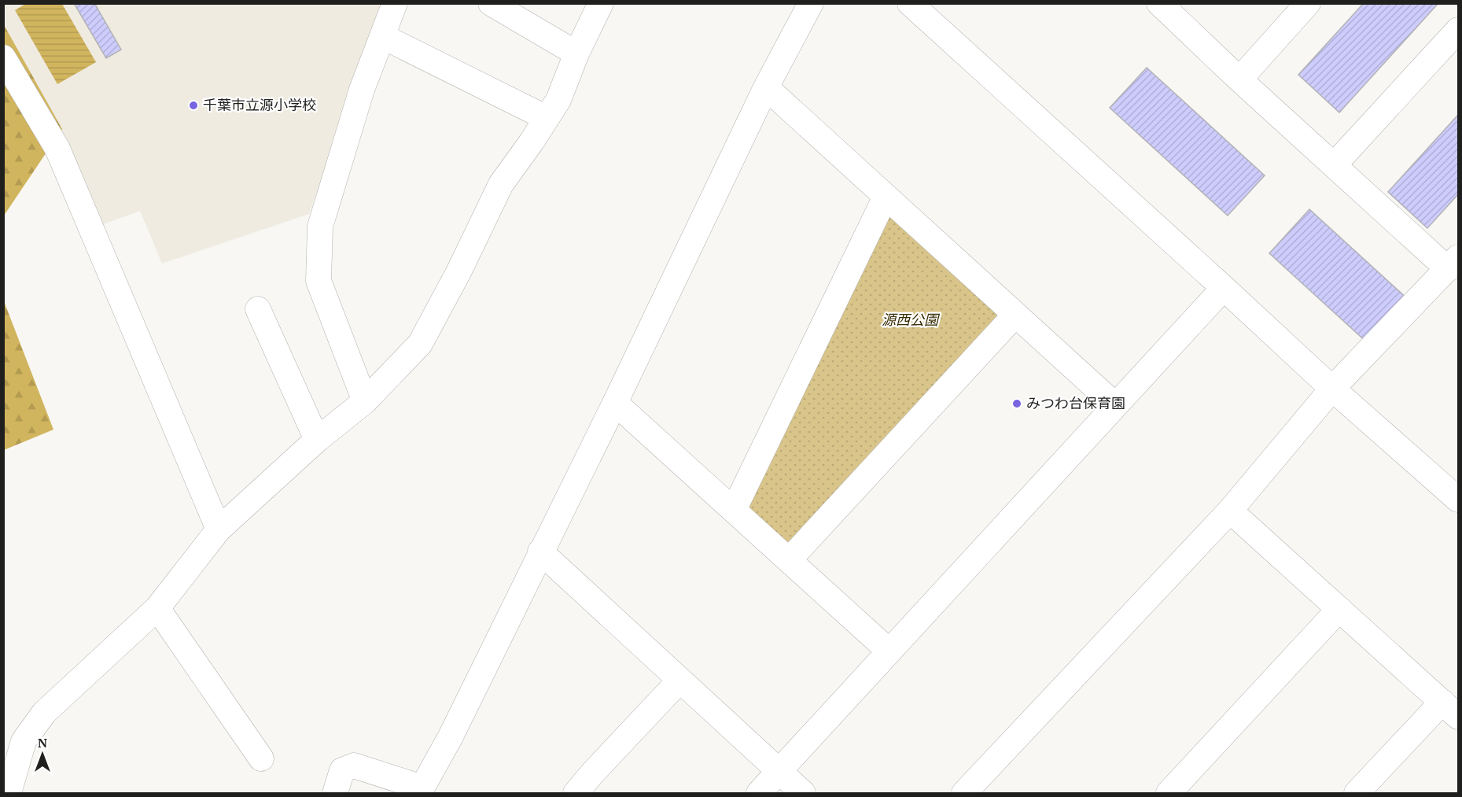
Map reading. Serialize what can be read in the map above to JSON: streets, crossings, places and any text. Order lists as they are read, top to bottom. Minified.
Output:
{"parks":["源西公園"],"places":["千葉市立源小学校","みつわ台保育園"],"north":"top"}
